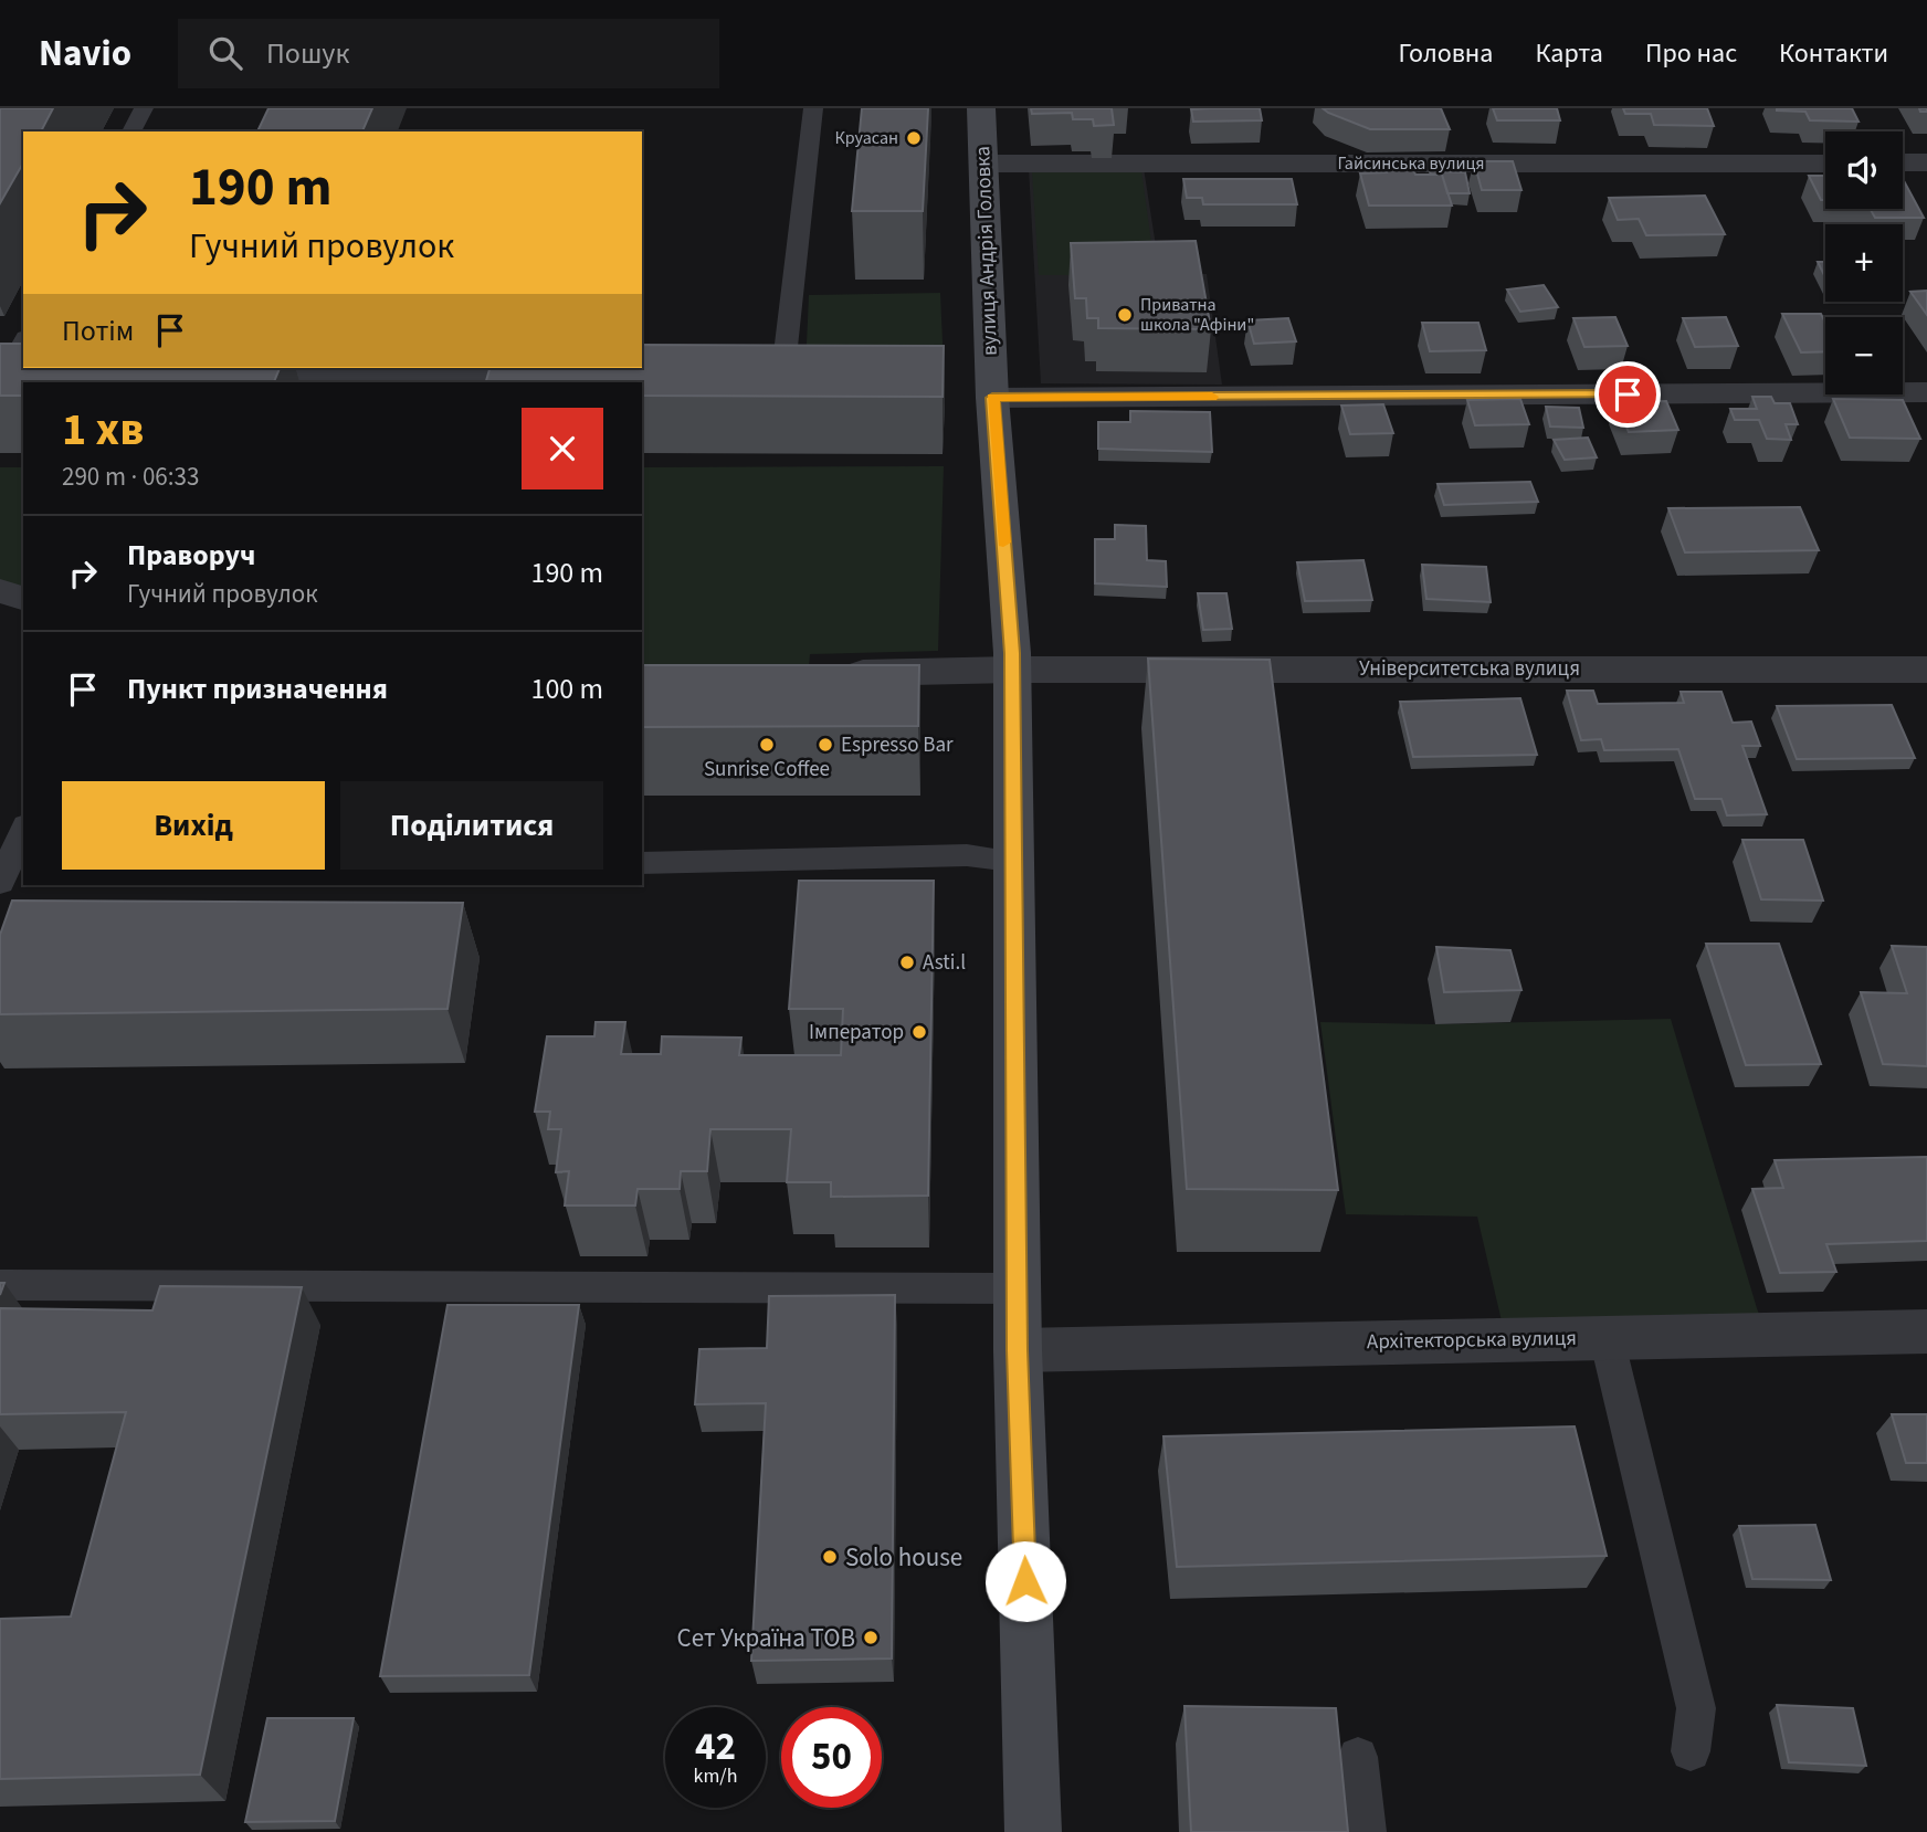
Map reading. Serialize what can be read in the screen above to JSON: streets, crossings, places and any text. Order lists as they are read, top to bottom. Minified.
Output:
{"streets":{"main road":["вулиця Андрія Головка"],"street":["Гайсинська вулиця","Університетська вулиця","Архітекторська вулиця"]},"crossings":[["Гайсинська вулиця","вулиця Андрія Головка"],["вулиця Андрія Головка","Університетська вулиця"],["вулиця Андрія Головка","Архітекторська вулиця"]],"places":["Круасан","Приватна школа \"Афіни\"","Sunrise Coffee","Espresso Bar","Asti.l","Імператор","Solo house","Сет Україна ТОВ"],"page":{"header":"Navio","search":"Пошук","nav":["Головна","Карта","Про нас","Контакти"],"map_buttons":["+","−"],"turn":["190 m","Гучний провулок"],"then":"Потім","heading":["1 хв","290 m · 06:33"],"list":[{"name":"Праворуч","note":"Гучний провулок","value":"190 m"},{"name":"Пункт призначення","value":"100 m"}],"buttons":["Вихід","Поділитися"],"speed":"42 km/h","limit":"50"}}
